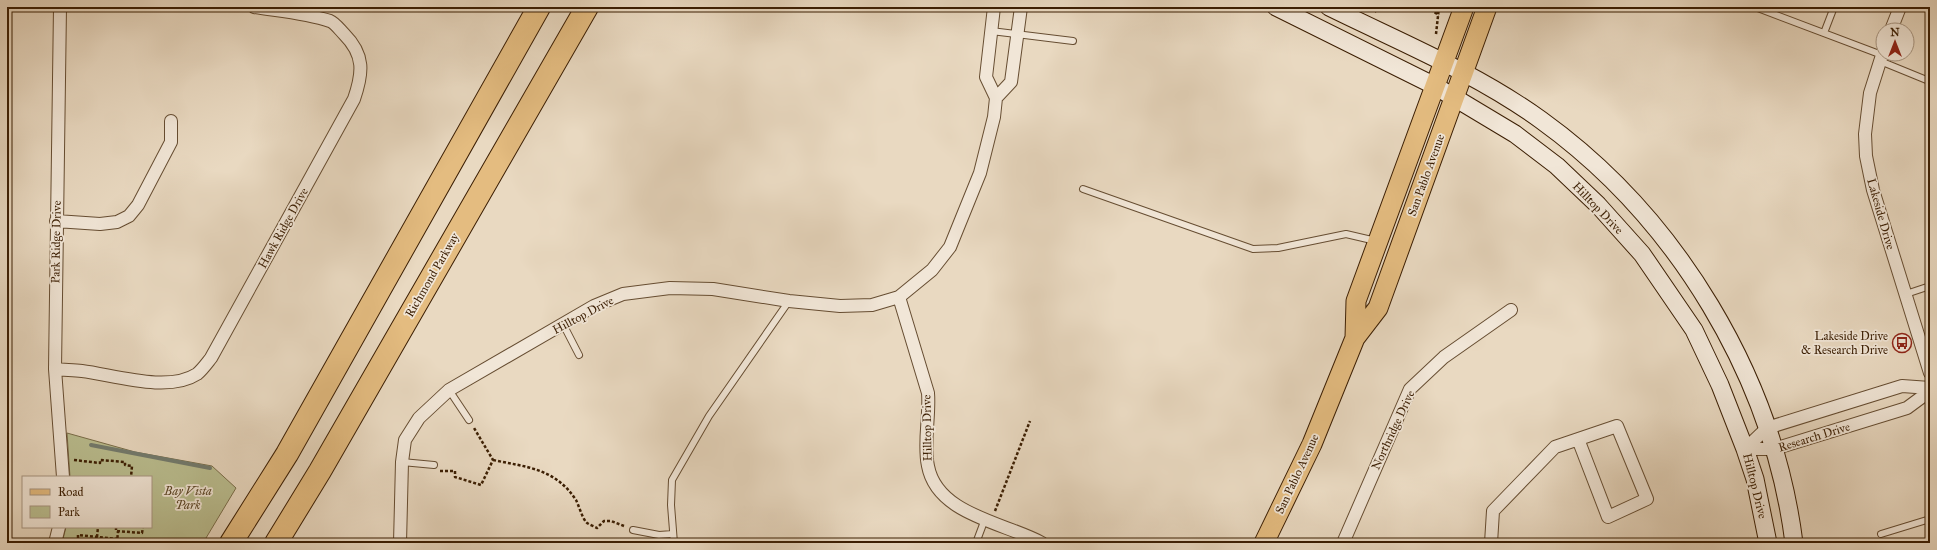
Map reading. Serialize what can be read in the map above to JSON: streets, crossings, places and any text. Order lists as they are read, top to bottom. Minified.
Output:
{"streets":{"highway":["Richmond Parkway"],"main road":["San Pablo Avenue","Hilltop Drive"],"street":["Lakeside Drive","Hawk Ridge Drive","Park Ridge Drive","Northridge Drive","Research Drive"]},"crossings":[["San Pablo Avenue","Hilltop Drive"],["Hilltop Drive","Research Drive"],["Hawk Ridge Drive","Park Ridge Drive"]],"parks":["Bay Vista Park"],"places":{"bus stop":["Lakeside Drive & Research Drive"]},"legend":["Road","Park"],"north":"top"}
